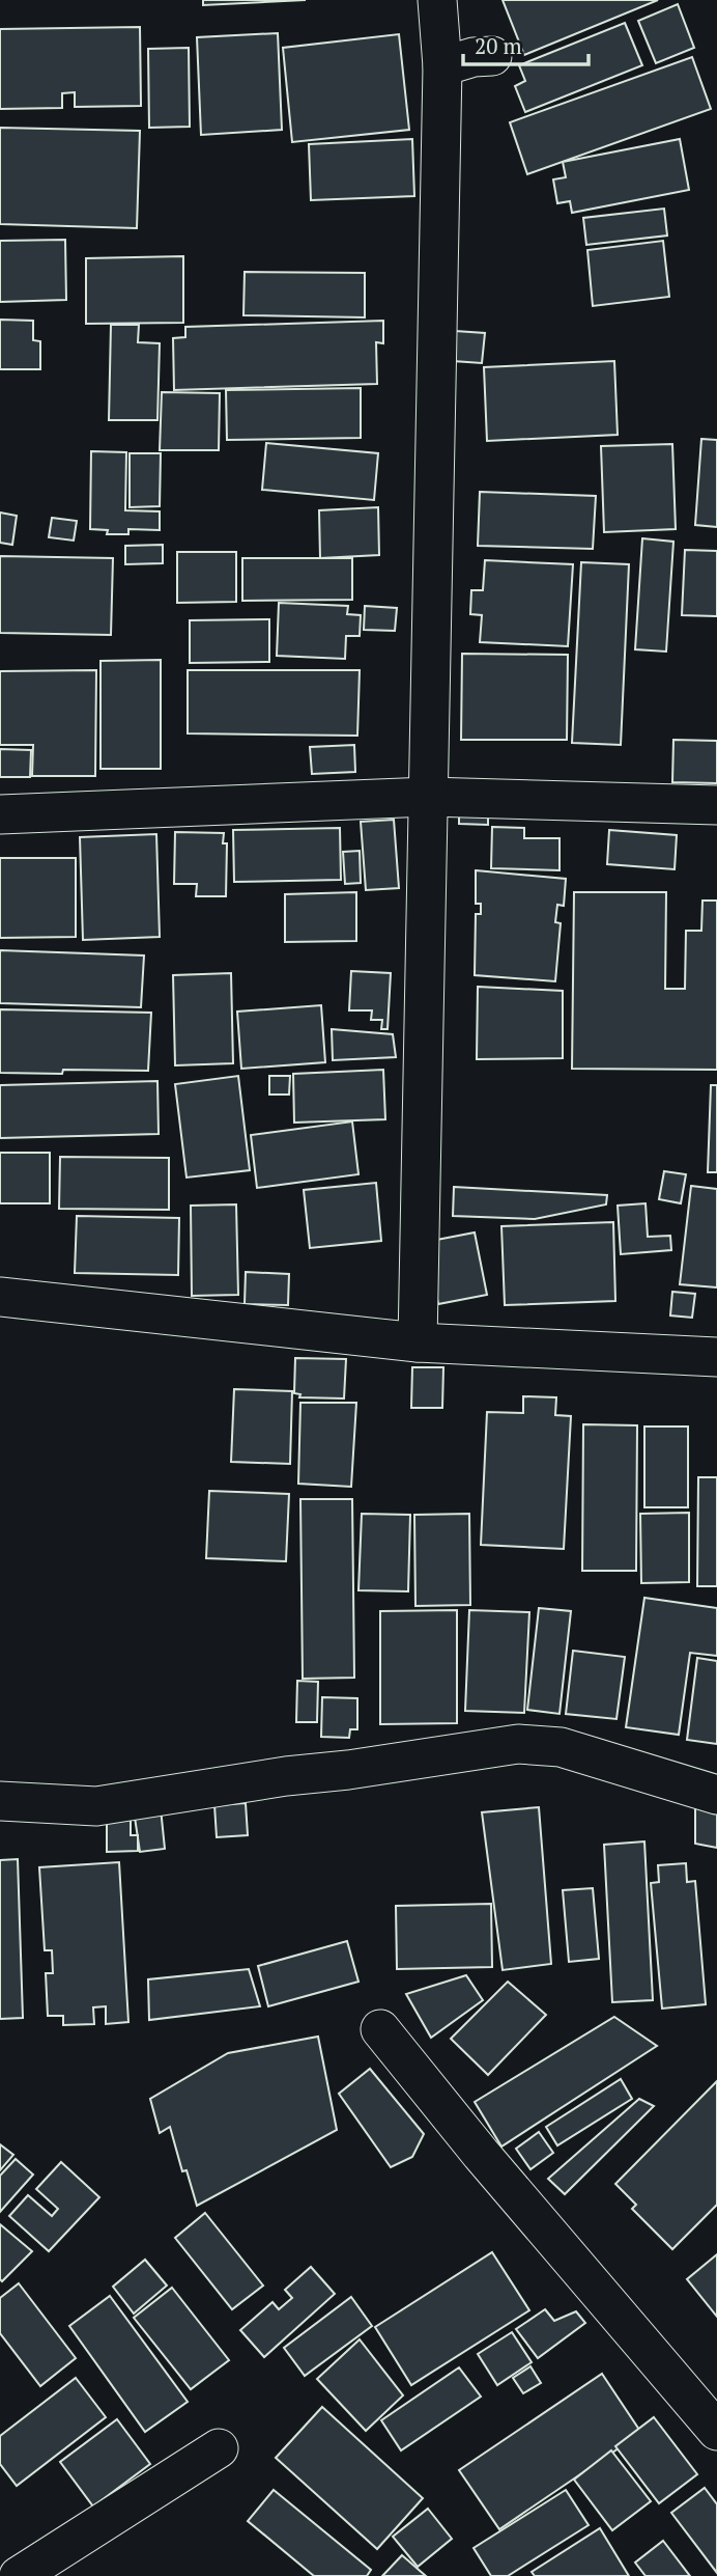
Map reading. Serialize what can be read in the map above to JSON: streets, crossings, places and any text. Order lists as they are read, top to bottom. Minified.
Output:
{"scale_bar":"20 m"}
